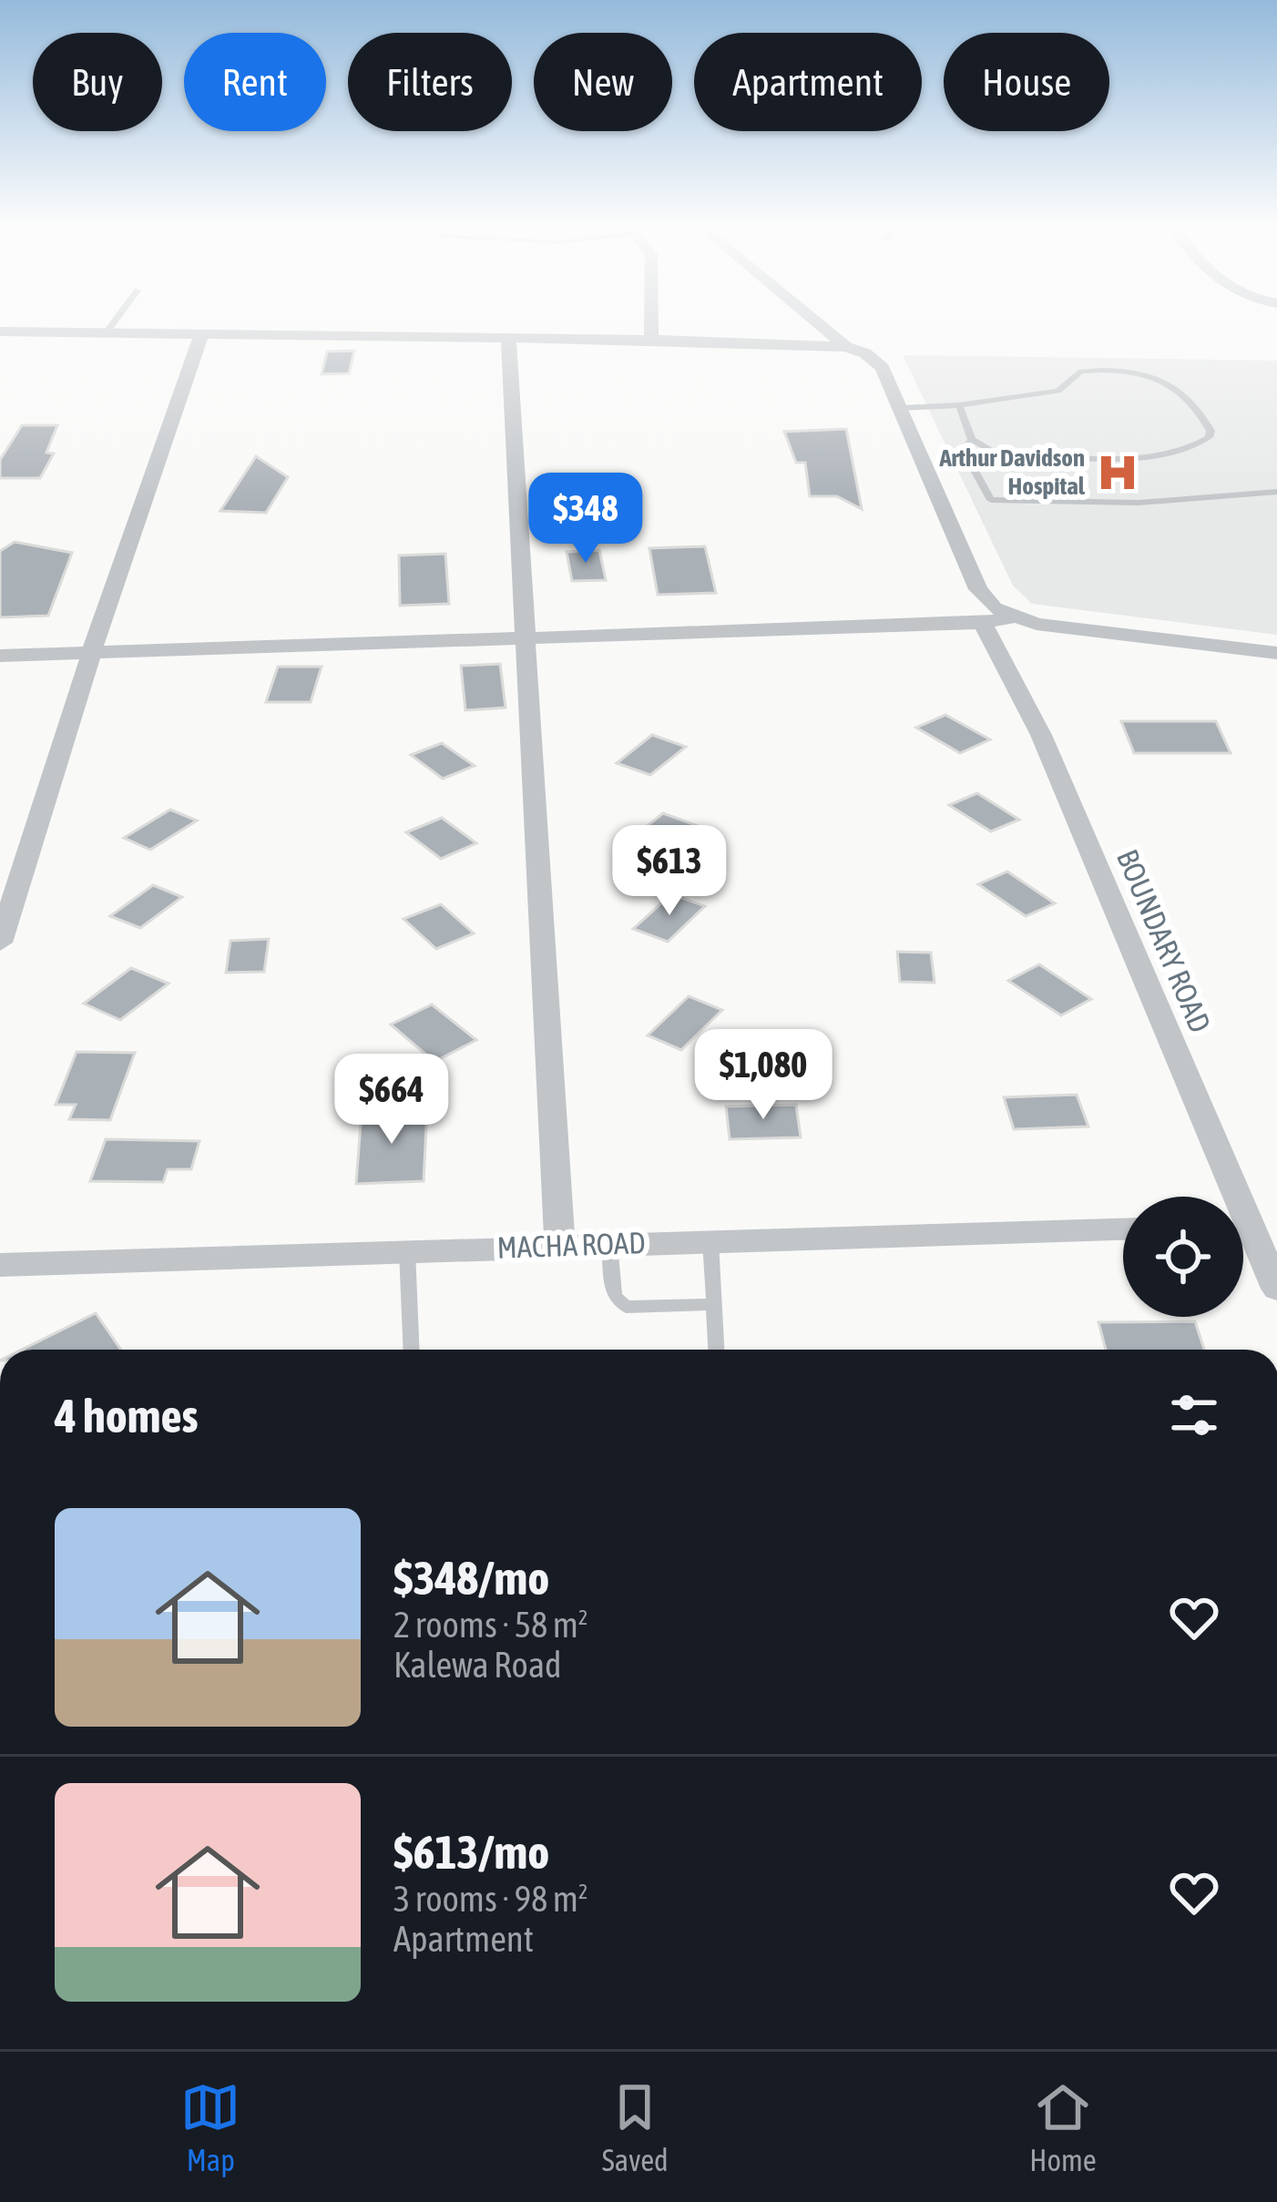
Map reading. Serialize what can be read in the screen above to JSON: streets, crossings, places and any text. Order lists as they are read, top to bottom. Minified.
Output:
{"streets":{"street":["BOUNDARY ROAD","MACHA ROAD"]},"places":{"hospital":["Arthur Davidson Hospital"]},"page":{"chip":["Buy","Rent","Filters","New","Apartment","House"],"price":["$348","$613","$1,080","$664"],"heading":"4 homes","list":[{"name":"$348/mo","note":"2 rooms · 58 m² · Kalewa Road"},{"name":"$613/mo","note":"3 rooms · 98 m² · Apartment"}],"tabs":["Map","Saved","Home"]}}
